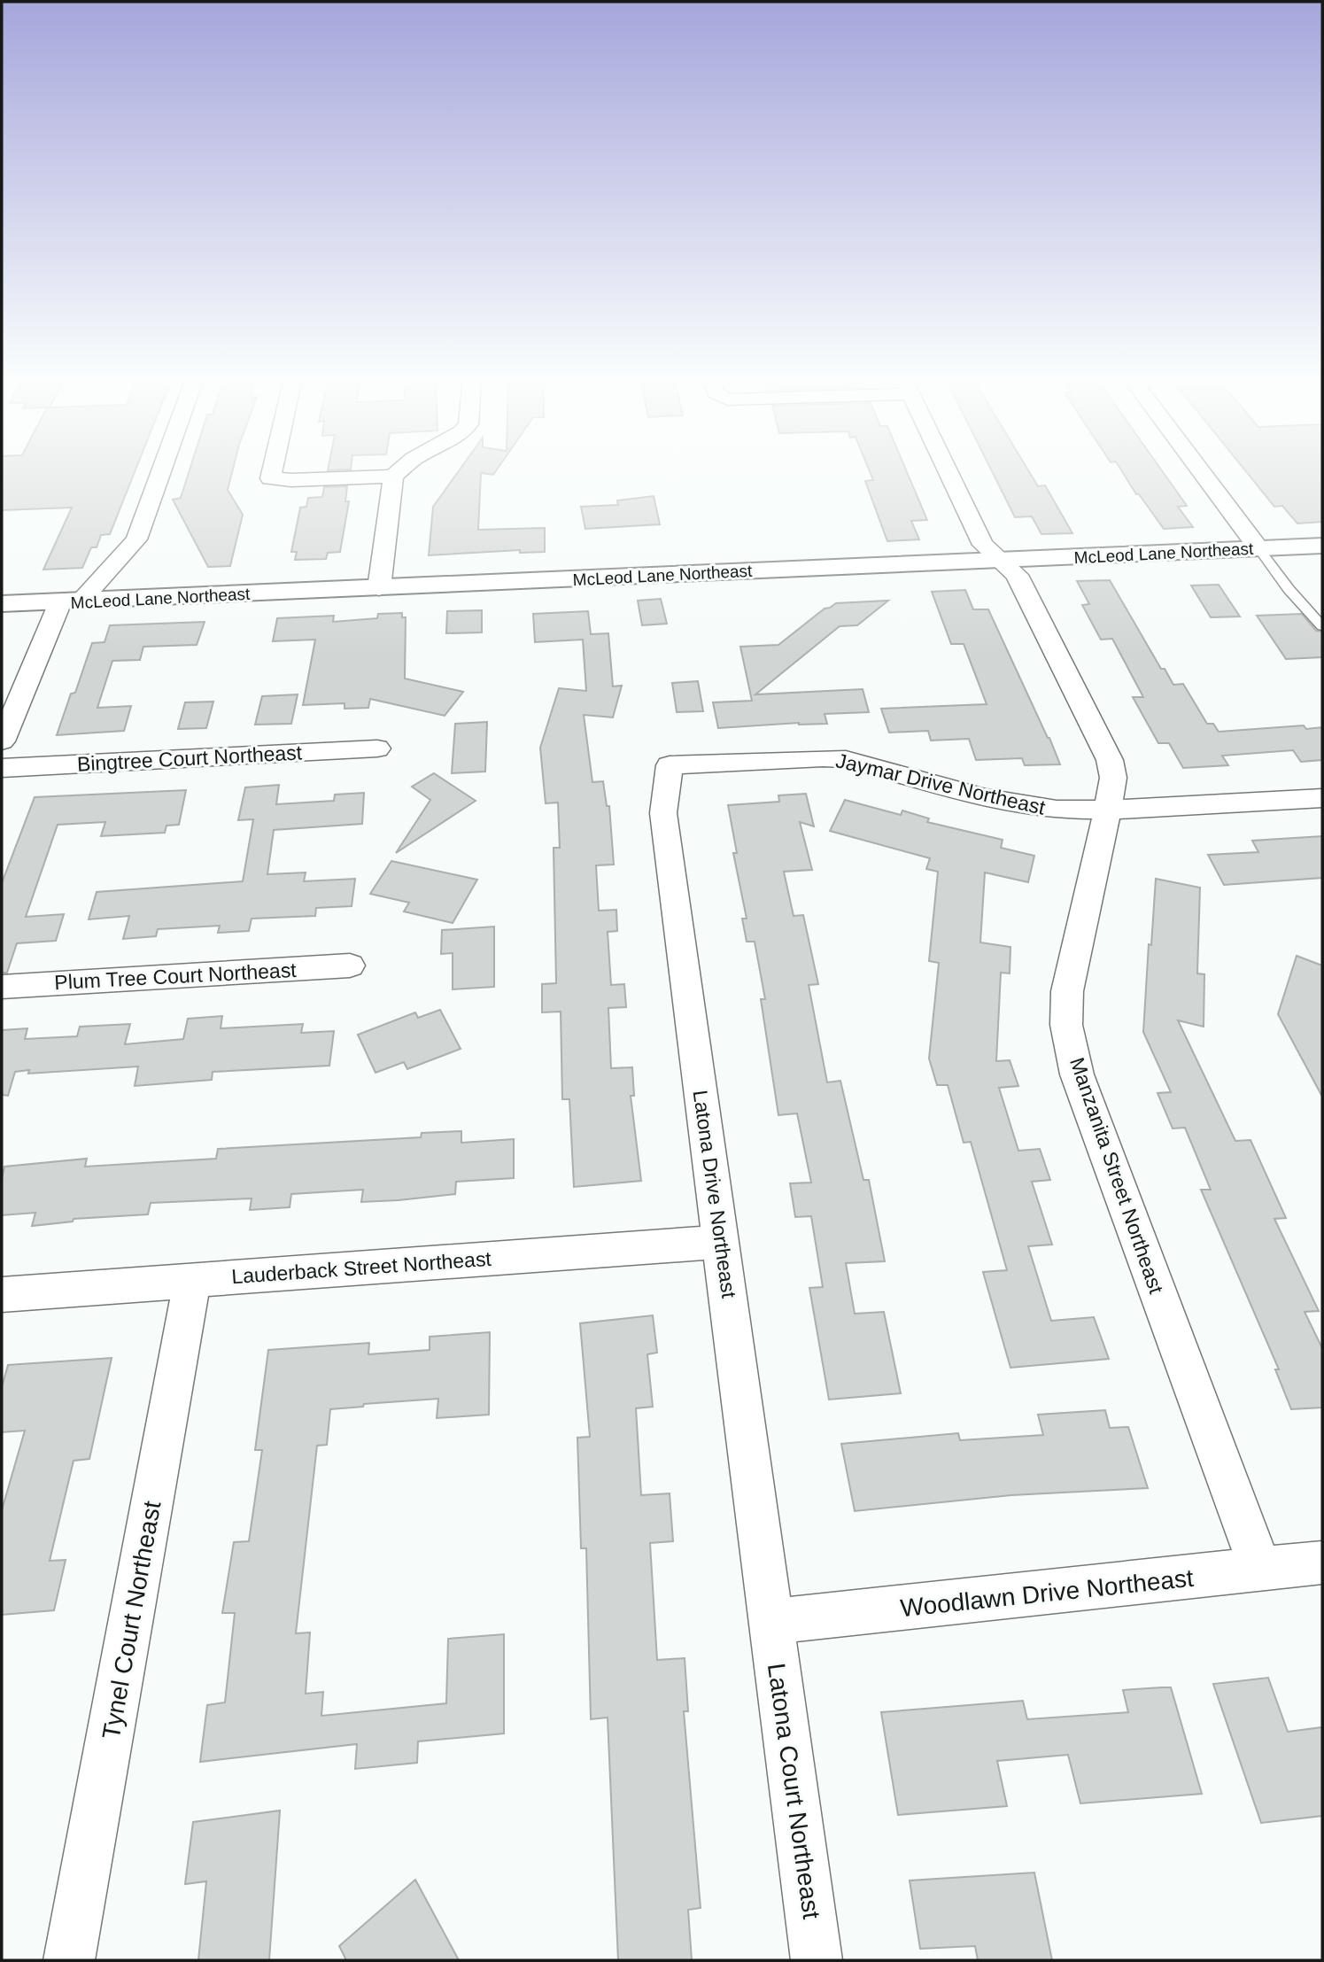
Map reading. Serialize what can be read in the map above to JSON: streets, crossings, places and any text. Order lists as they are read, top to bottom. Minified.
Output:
{"streets":{"street":["McLeod Lane Northeast","Bingtree Court Northeast","Jaymar Drive Northeast","Plum Tree Court Northeast","Manzanita Street Northeast","Latona Drive Northeast","Lauderback Street Northeast","Woodlawn Drive Northeast","Tynel Court Northeast","Latona Court Northeast"]},"crossings":[["McLeod Lane Northeast","Manzanita Street Northeast"],["Jaymar Drive Northeast","Manzanita Street Northeast"],["Jaymar Drive Northeast","Latona Drive Northeast"],["Manzanita Street Northeast","Woodlawn Drive Northeast"],["Latona Drive Northeast","Lauderback Street Northeast"],["Latona Drive Northeast","Woodlawn Drive Northeast"],["Latona Drive Northeast","Latona Court Northeast"],["Lauderback Street Northeast","Tynel Court Northeast"],["Woodlawn Drive Northeast","Latona Court Northeast"]]}
